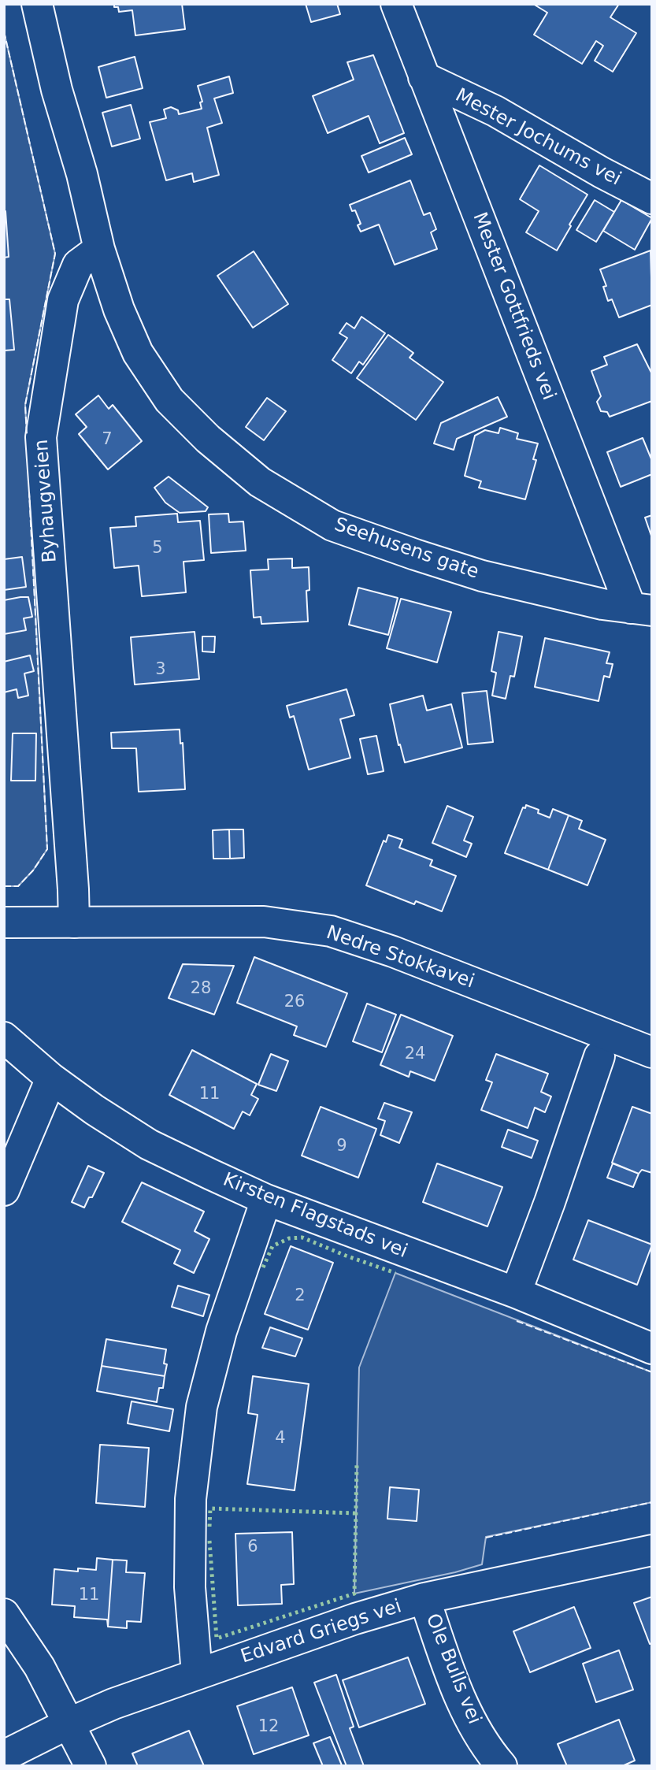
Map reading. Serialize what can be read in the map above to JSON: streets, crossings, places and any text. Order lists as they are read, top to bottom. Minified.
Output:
{"streets":{"street":["Mester Jochums vei","Mester Gottfrieds vei","Byhaugveien","Seehusens gate","Nedre Stokkavei","Kirsten Flagstads vei","Edvard Griegs vei","Ole Bulls vei"]},"crossings":[["Mester Jochums vei","Mester Gottfrieds vei"],["Mester Gottfrieds vei","Seehusens gate"],["Byhaugveien","Seehusens gate"],["Byhaugveien","Nedre Stokkavei"],["Edvard Griegs vei","Ole Bulls vei"]],"house_numbers":["7","5","3","28","26","24","11","9","2","4","6","11","12"]}
